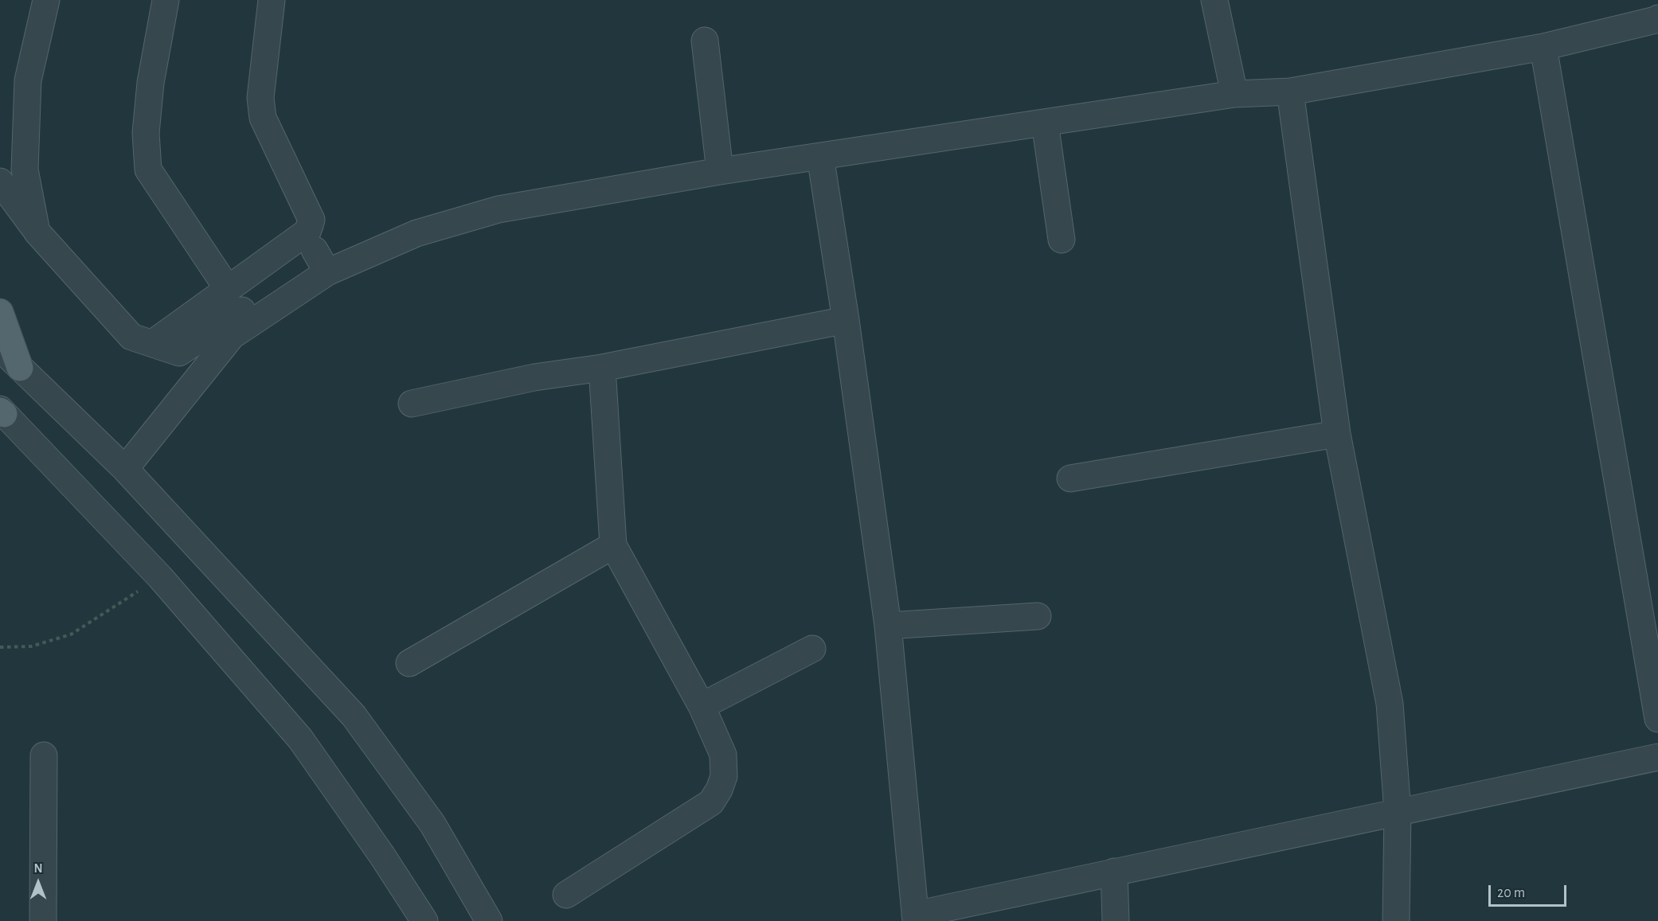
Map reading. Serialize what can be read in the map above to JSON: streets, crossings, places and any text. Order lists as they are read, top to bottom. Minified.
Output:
{"scale_bar":"20 m","north":"top"}
